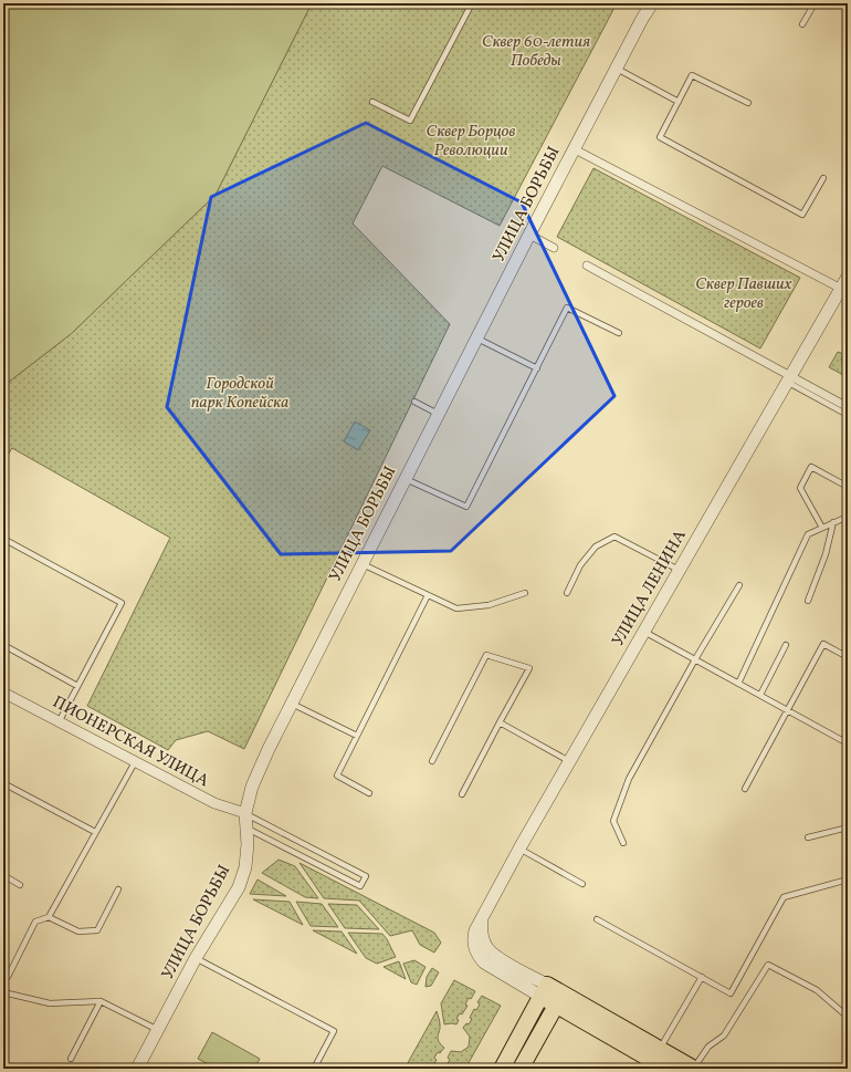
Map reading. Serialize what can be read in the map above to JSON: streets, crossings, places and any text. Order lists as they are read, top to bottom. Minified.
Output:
{"streets":{"street":["УЛИЦА БОРЬБЫ","УЛИЦА ЛЕНИНА","ПИОНЕРСКАЯ УЛИЦА"]},"crossings":[["УЛИЦА БОРЬБЫ","ПИОНЕРСКАЯ УЛИЦА"]],"parks":["Сквер 60-летия Победы","Сквер Борцов Революции","Сквер Павших героев","Городской парк Копейска"]}
